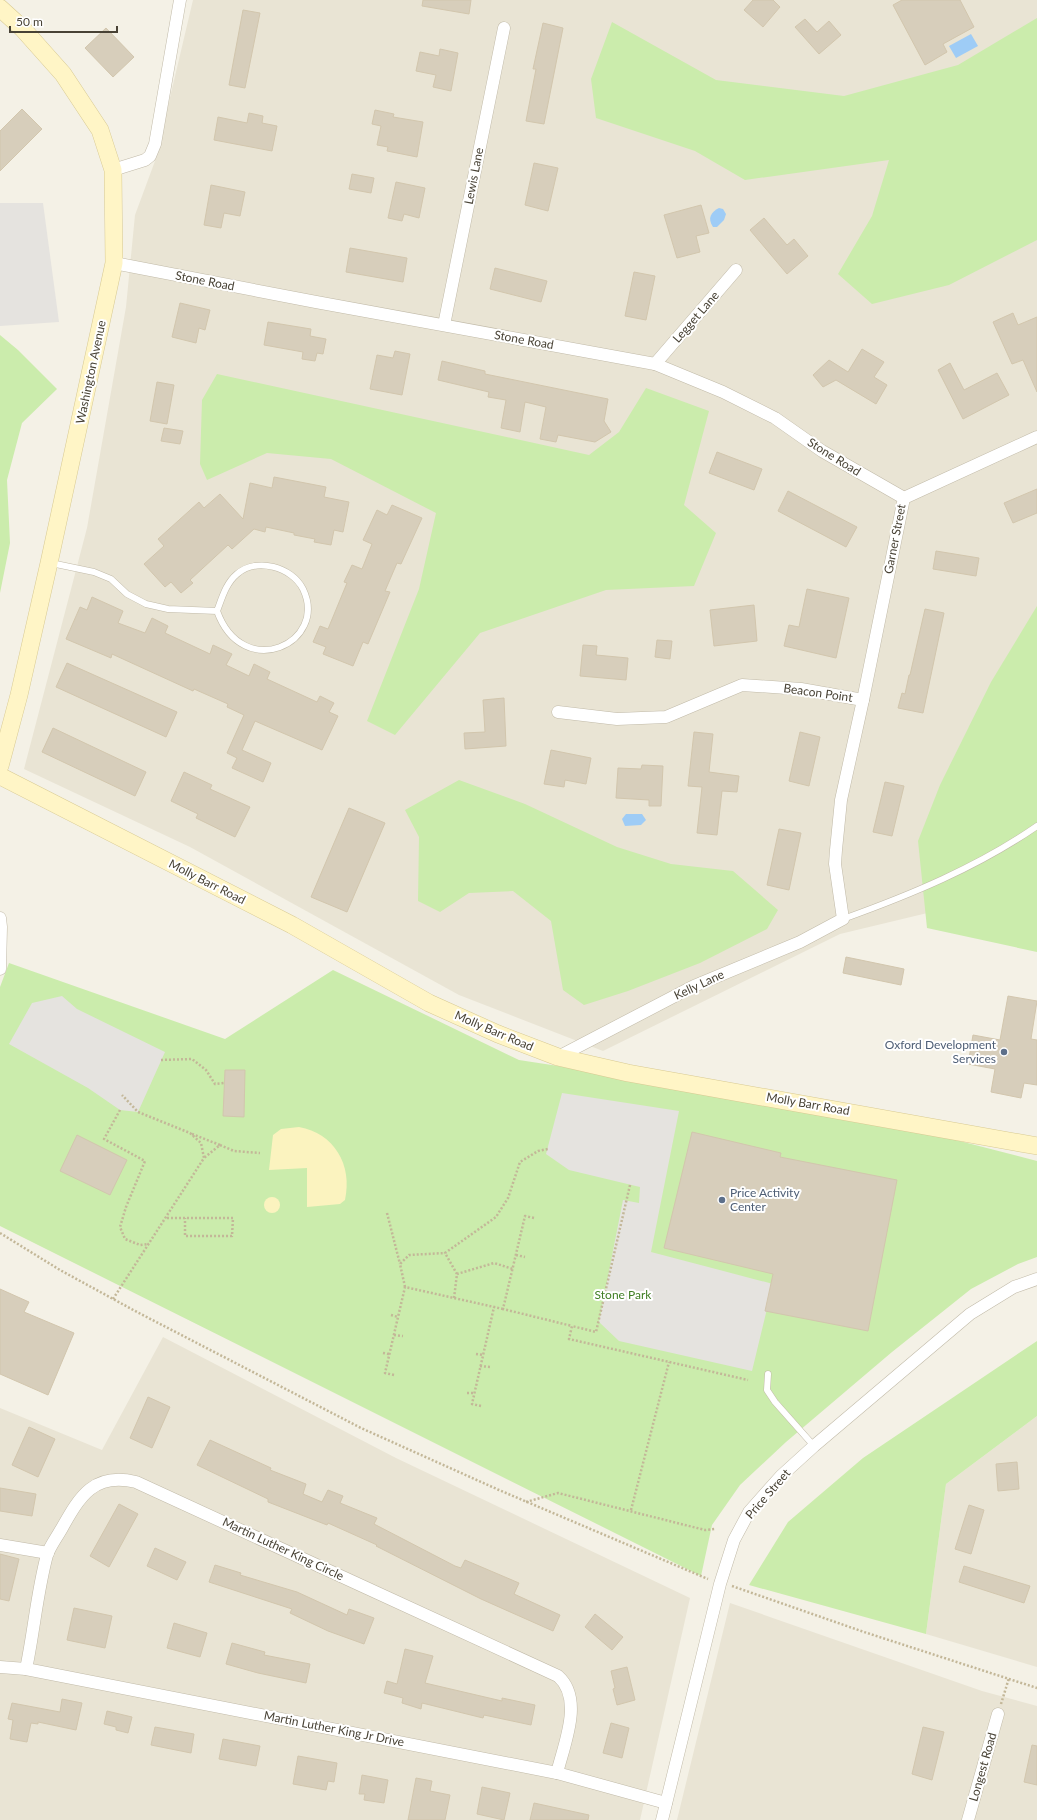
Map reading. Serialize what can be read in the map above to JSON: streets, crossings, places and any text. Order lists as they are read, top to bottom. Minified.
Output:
{"streets":{"main road":["Washington Avenue","Molly Barr Road"],"street":["Lewis Lane","Stone Road","Legget Lane","Garner Street","Beacon Point","Kelly Lane","Price Street","Martin Luther King Circle","Martin Luther King Jr Drive","Longest Road"]},"crossings":[["Lewis Lane","Stone Road"],["Stone Road","Legget Lane"],["Stone Road","Washington Avenue"],["Stone Road","Garner Street"],["Garner Street","Beacon Point"],["Beacon Point","Kelly Lane"],["Molly Barr Road","Kelly Lane"],["Price Street","Martin Luther King Jr Drive"],["Martin Luther King Circle","Martin Luther King Jr Drive"]],"parks":["Stone Park"],"places":["Oxford Development Services","Price Activity Center"],"scale_bar":"50 m"}
